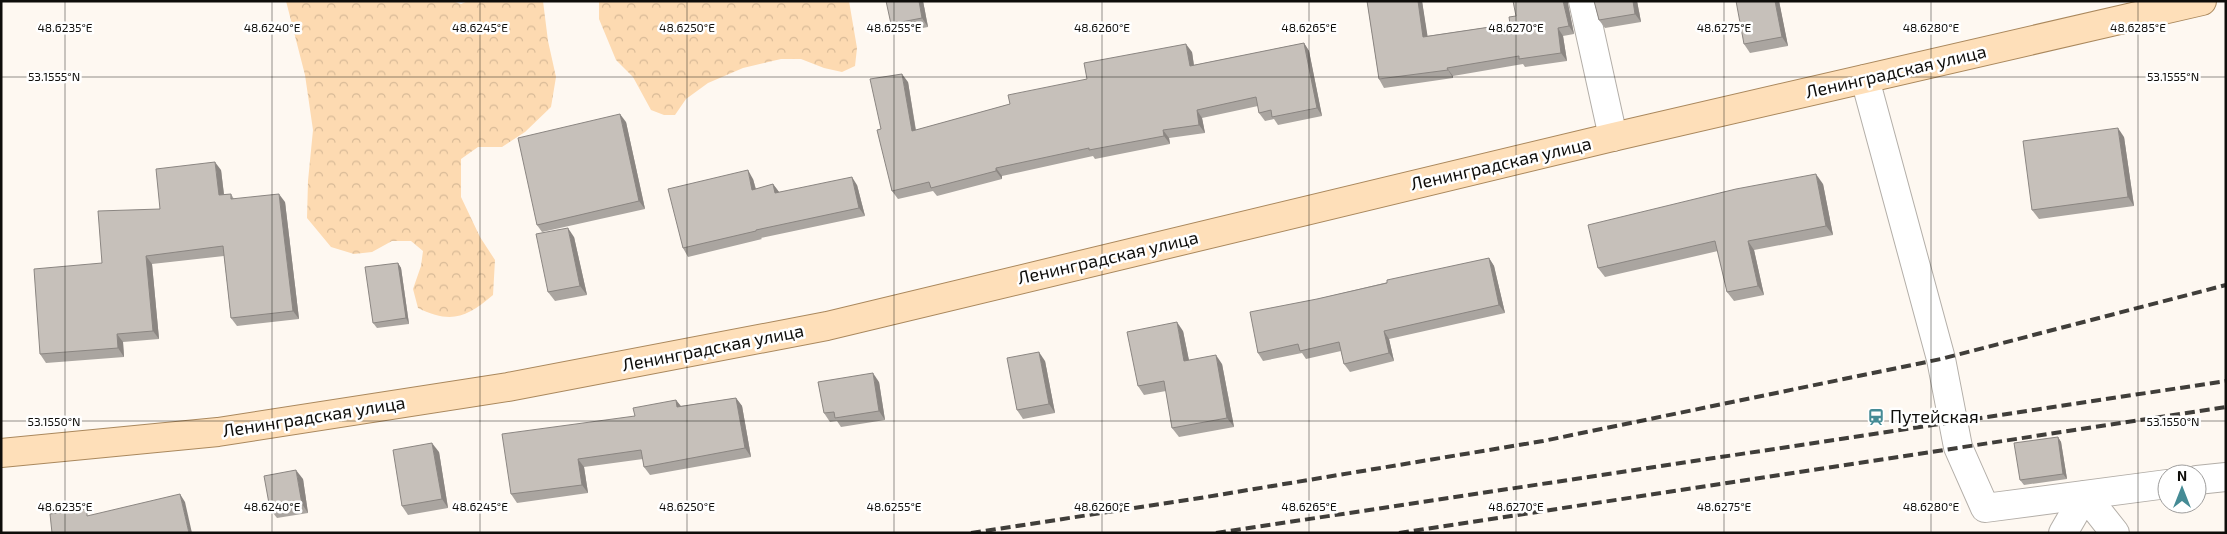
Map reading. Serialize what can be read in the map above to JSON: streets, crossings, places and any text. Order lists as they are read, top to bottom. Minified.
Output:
{"streets":{"main road":["Ленинградская улица"]},"places":{"station":["Путейская"]},"north":"top","coordinates":["48.6235°E","48.6240°E","48.6245°E","48.6250°E","48.6255°E","48.6260°E","48.6265°E","48.6270°E","48.6275°E","48.6280°E","48.6285°E","53.1555°N","53.1550°N"]}
